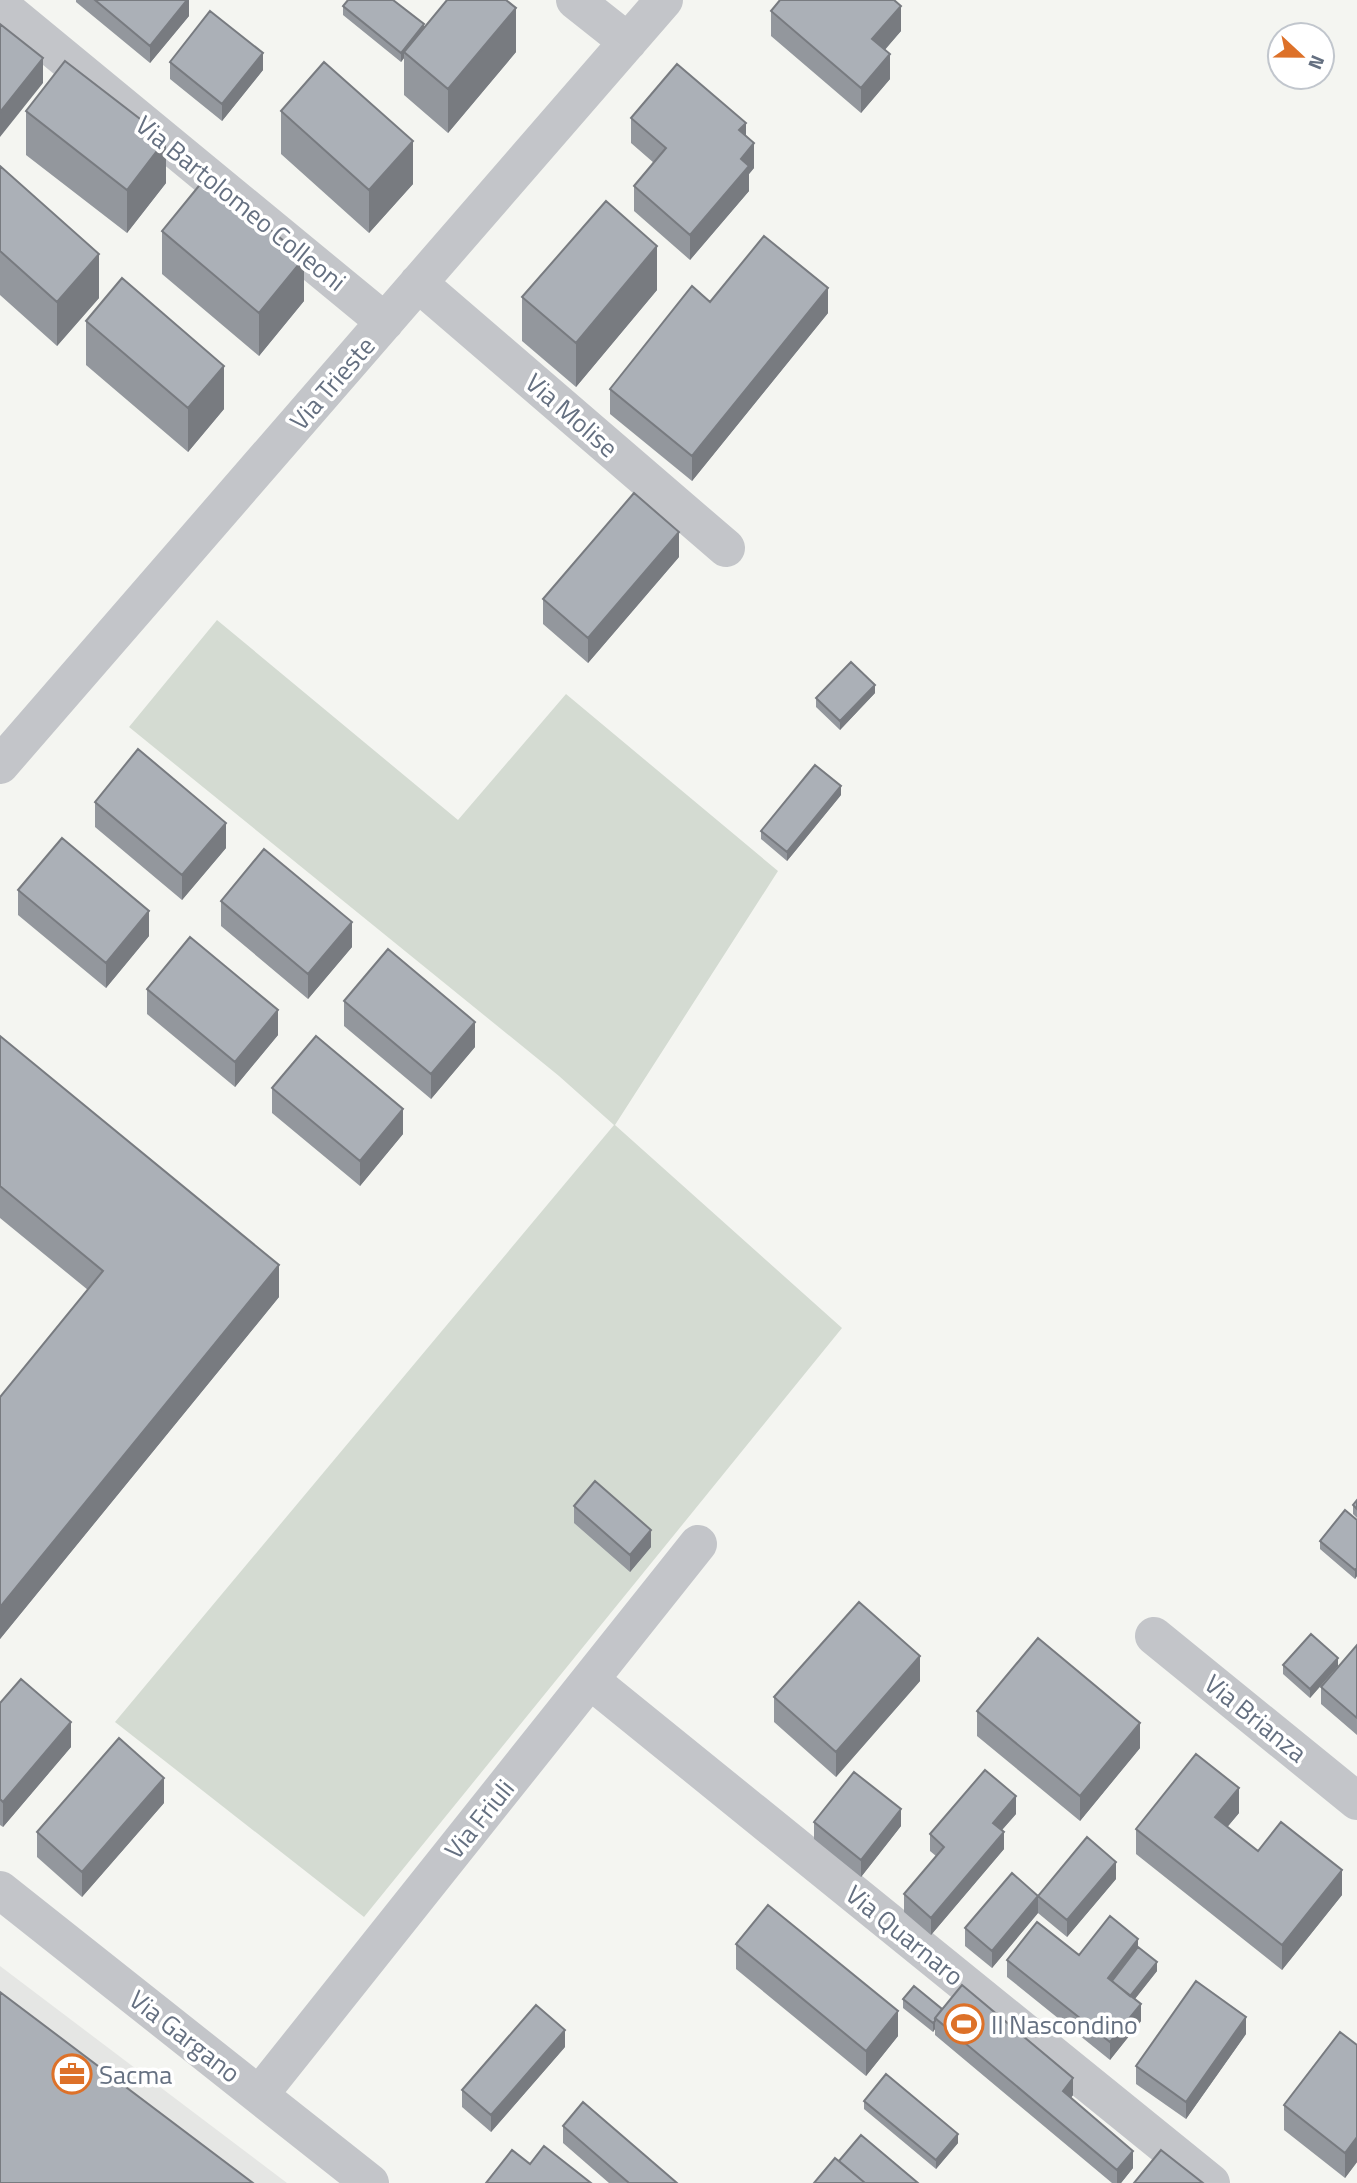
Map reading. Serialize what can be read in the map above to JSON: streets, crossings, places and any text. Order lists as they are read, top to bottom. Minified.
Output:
{"streets":{"street":["Via Bartolomeo Colleoni","Via Trieste","Via Molise","Via Brianza","Via Friuli","Via Quarnaro","Via Gargano"]},"crossings":[["Via Bartolomeo Colleoni","Via Trieste"],["Via Trieste","Via Molise"],["Via Friuli","Via Quarnaro"],["Via Friuli","Via Gargano"]],"places":{"sports":["Il Nascondino"],"office":["Sacma"]},"north":"right"}
